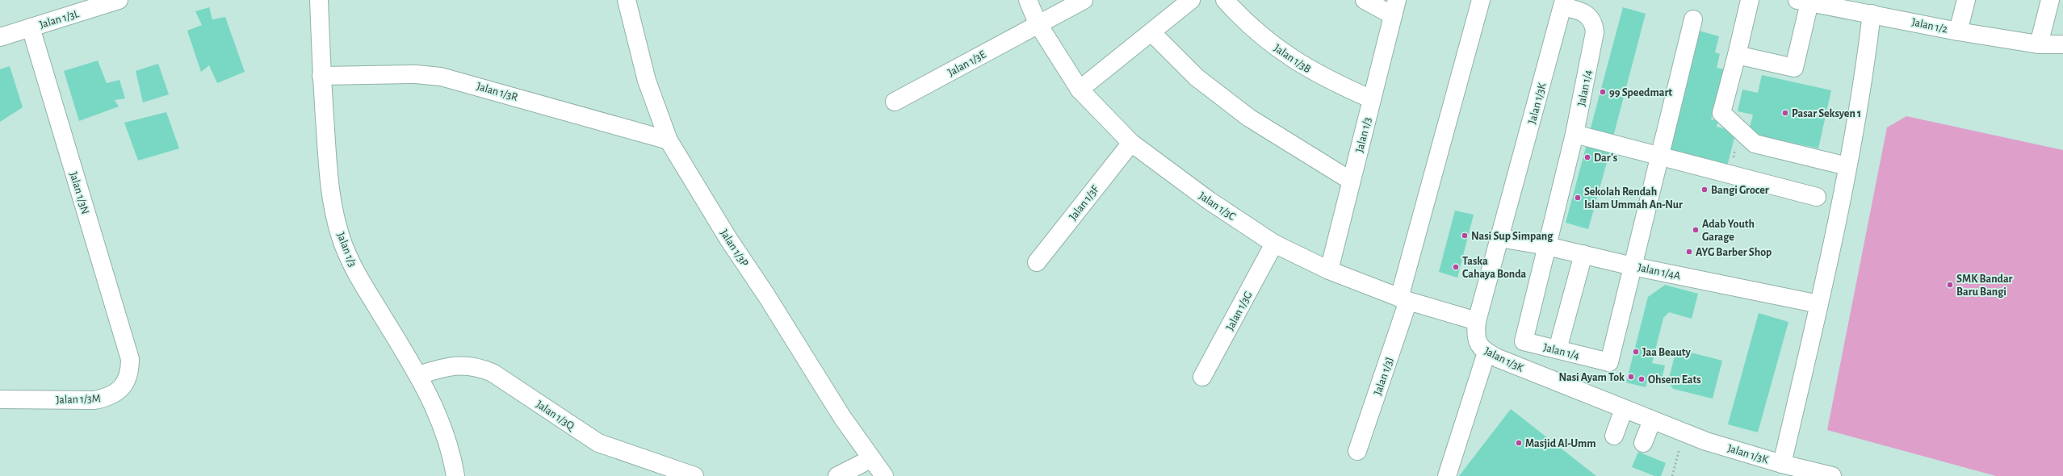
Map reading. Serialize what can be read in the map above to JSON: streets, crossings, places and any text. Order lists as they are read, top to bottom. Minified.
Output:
{"streets":{"street":["Jalan 1/3L","Jalan 1/2","Jalan 1/3B","Jalan 1/3E","Jalan 1/4","Jalan 1/3R","Jalan 1/3K","Jalan 1/3","Jalan 1/3N","Jalan 1/3F","Jalan 1/3C","Jalan 1/3P","Jalan 1/4A","Jalan 1/3G","Jalan 1/3J","Jalan 1/3M","Jalan 1/3Q"]},"crossings":[["Jalan 1/3L","Jalan 1/3N"],["Jalan 1/3B","Jalan 1/3"],["Jalan 1/3E","Jalan 1/3C"],["Jalan 1/4","Jalan 1/3K"],["Jalan 1/4","Jalan 1/4A"],["Jalan 1/3R","Jalan 1/3"],["Jalan 1/3R","Jalan 1/3P"],["Jalan 1/3K","Jalan 1/3C"],["Jalan 1/3K","Jalan 1/4A"],["Jalan 1/3","Jalan 1/3C"],["Jalan 1/3","Jalan 1/3Q"],["Jalan 1/3N","Jalan 1/3M"],["Jalan 1/3F","Jalan 1/3C"],["Jalan 1/3C","Jalan 1/3G"],["Jalan 1/3C","Jalan 1/3J"]],"places":["99 Speedmart","Pasar Seksyen 1","Dar's","Bangi Grocer","Sekolah Rendah Islam Ummah An-Nur","Adab Youth Garage","Nasi Sup Simpang","AYG Barber Shop","Taska Cahaya Bonda","SMK Bandar Baru Bangi","Jaa Beauty","Nasi Ayam Tok","Ohsem Eats","Masjid Al-Umm"]}
